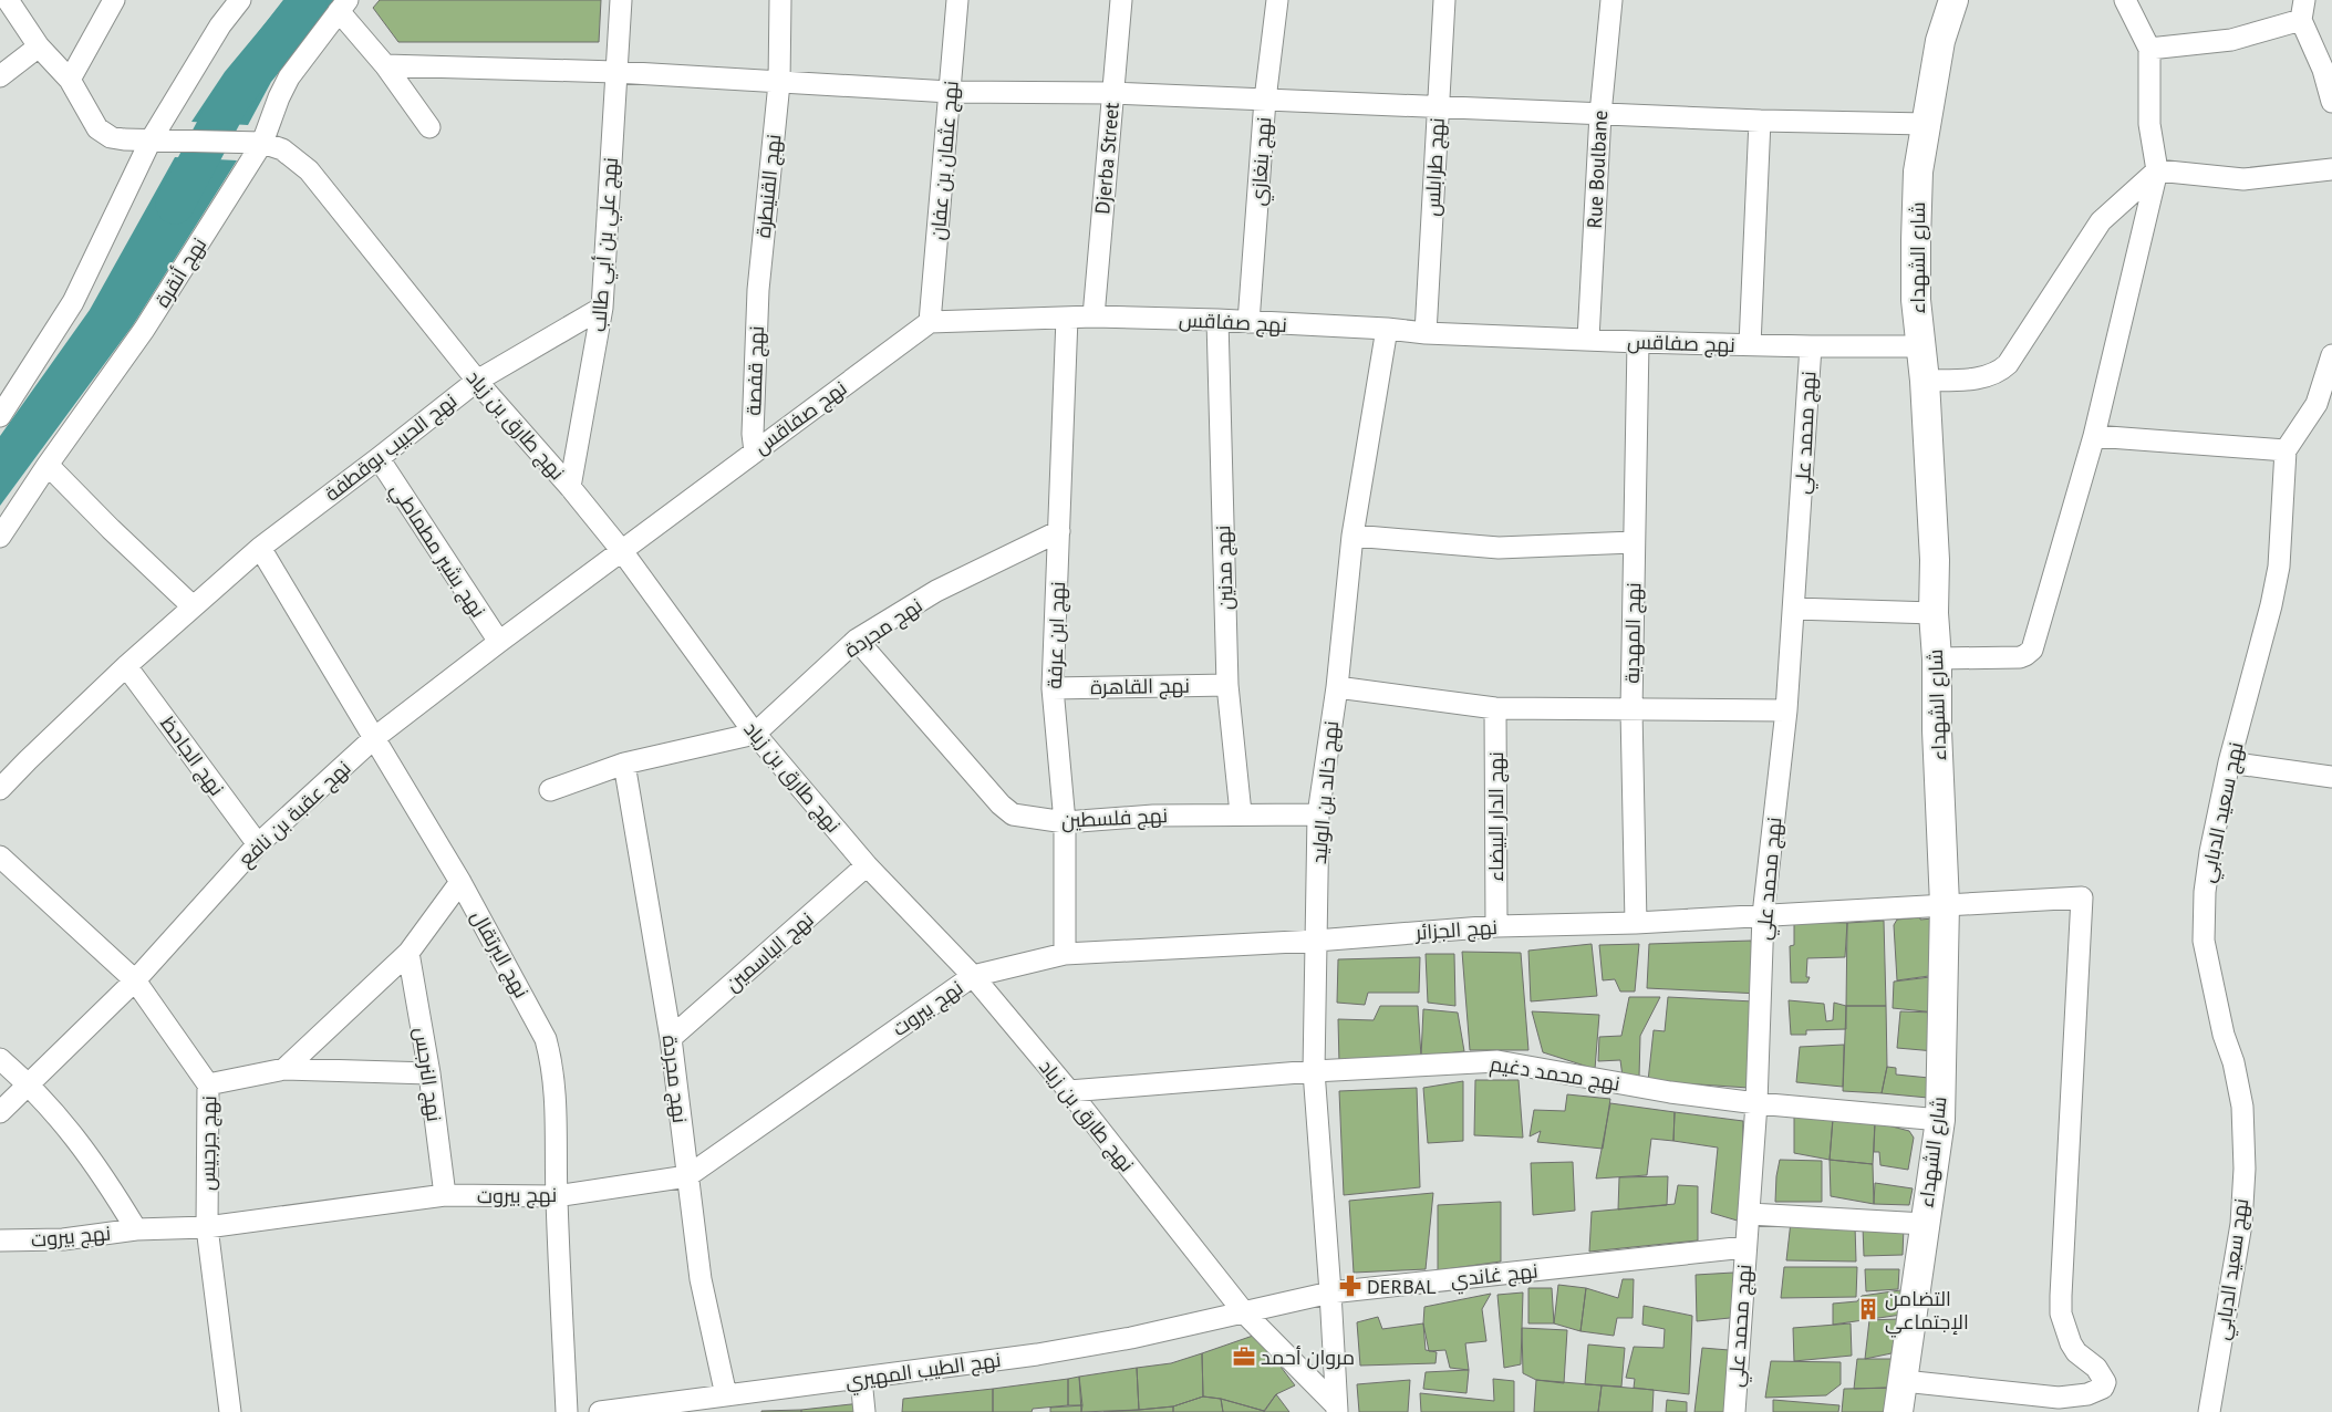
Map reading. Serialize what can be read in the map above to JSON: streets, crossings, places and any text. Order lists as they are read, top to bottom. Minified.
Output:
{"streets":{"main road":["شارع الشهداء"],"street":["Djerba Street","نهج عثمان بن عفان","نهج بنغازي","نهج طرابلس","Rue Boulbane","نهج القنيطرة","نهج علي بن أبي طالب","نهج أنقرة","نهج صفاقس","نهج قفصة","نهج طارق بن زياد","نهج محمد علي","نهج الحبيب بوقطفة","نهج بشير مطماطي","نهج مدنين","نهج مجردة","نهج المهدية","نهج ابن عرفة","نهج القاهرة","نهج الجاحظ","نهج خالد بن الوليد","نهج سعيد الدبابي","نهج عقبة بن نافع","نهج الدار البيضاء","نهج فلسطين","نهج الجزائر","نهج الياسمين","نهج البرتقال","نهج بيروت","نهج محمد دغيم","نهج النرجس","نهج جرجيس","نهج غاندي","نهج الطيب المهيري"]},"crossings":[["Djerba Street","نهج صفاقس"],["نهج عثمان بن عفان","نهج صفاقس"],["نهج بنغازي","نهج صفاقس"],["نهج طرابلس","نهج صفاقس"],["Rue Boulbane","نهج صفاقس"],["نهج القنيطرة","نهج قفصة"],["نهج علي بن أبي طالب","نهج طارق بن زياد"],["نهج علي بن أبي طالب","نهج الحبيب بوقطفة"],["شارع الشهداء","نهج صفاقس"],["شارع الشهداء","نهج الجزائر"],["شارع الشهداء","نهج محمد دغيم"],["نهج أنقرة","نهج طارق بن زياد"],["نهج صفاقس","نهج قفصة"],["نهج صفاقس","نهج طارق بن زياد"],["نهج صفاقس","نهج محمد علي"],["نهج صفاقس","نهج مدنين"],["نهج صفاقس","نهج المهدية"],["نهج صفاقس","نهج ابن عرفة"],["نهج صفاقس","نهج خالد بن الوليد"],["نهج صفاقس","نهج عقبة بن نافع"],["نهج طارق بن زياد","نهج الحبيب بوقطفة"],["نهج طارق بن زياد","نهج مجردة"],["نهج طارق بن زياد","نهج خالد بن الوليد"],["نهج طارق بن زياد","نهج عقبة بن نافع"],["نهج طارق بن زياد","نهج الجزائر"],["نهج طارق بن زياد","نهج الياسمين"],["نهج طارق بن زياد","نهج بيروت"],["نهج طارق بن زياد","نهج محمد دغيم"],["نهج طارق بن زياد","نهج غاندي"],["نهج طارق بن زياد","نهج الطيب المهيري"],["نهج محمد علي","نهج الجزائر"],["نهج محمد علي","نهج محمد دغيم"],["نهج محمد علي","نهج غاندي"],["نهج الحبيب بوقطفة","نهج بشير مطماطي"],["نهج الحبيب بوقطفة","نهج الجاحظ"],["نهج الحبيب بوقطفة","نهج البرتقال"],["نهج بشير مطماطي","نهج عقبة بن نافع"],["نهج مدنين","نهج القاهرة"],["نهج مدنين","نهج فلسطين"],["نهج مجردة","نهج ابن عرفة"],["نهج مجردة","نهج فلسطين"],["نهج مجردة","نهج الياسمين"],["نهج مجردة","نهج بيروت"],["نهج مجردة","نهج الطيب المهيري"],["نهج المهدية","نهج الجزائر"],["نهج ابن عرفة","نهج القاهرة"],["نهج ابن عرفة","نهج فلسطين"],["نهج ابن عرفة","نهج الجزائر"],["نهج الجاحظ","نهج عقبة بن نافع"],["نهج خالد بن الوليد","نهج فلسطين"],["نهج خالد بن الوليد","نهج الجزائر"],["نهج خالد بن الوليد","نهج محمد دغيم"],["نهج خالد بن الوليد","نهج غاندي"],["نهج عقبة بن نافع","نهج البرتقال"],["نهج عقبة بن نافع","نهج جرجيس"],["نهج الدار البيضاء","نهج الجزائر"],["نهج الجزائر","نهج بيروت"],["نهج البرتقال","نهج بيروت"],["نهج بيروت","نهج النرجس"],["نهج بيروت","نهج جرجيس"],["نهج غاندي","نهج الطيب المهيري"]],"places":{"pharmacy":["DERBAL"],"building":["التضامن الإجتماعي"],"office":["مروان أحمد"]}}
